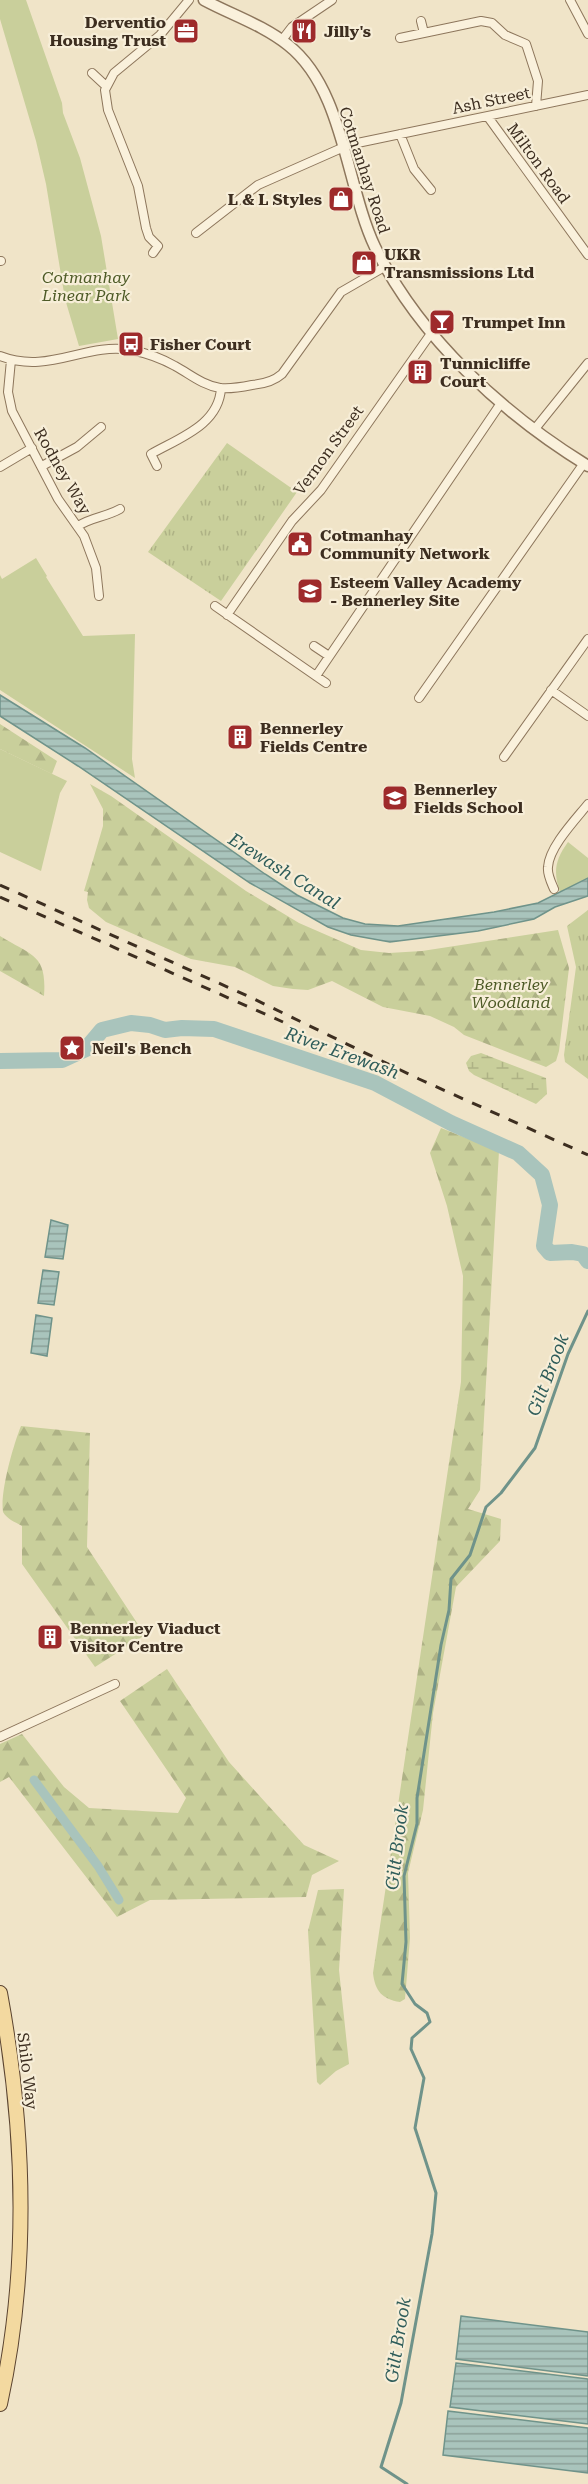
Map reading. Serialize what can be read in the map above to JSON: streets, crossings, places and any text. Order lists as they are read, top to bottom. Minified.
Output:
{"streets":{"main road":["Shilo Way"],"street":["Ash Street","Milton Road","Cotmanhay Road","Vernon Street","Rodney Way"]},"crossings":[["Ash Street","Milton Road"],["Ash Street","Cotmanhay Road"],["Cotmanhay Road","Vernon Street"]],"water":["Erewash Canal","River Erewash","Gilt Brook"],"parks":["Cotmanhay Linear Park","Bennerley Woodland"],"places":{"office":["Derventio Housing Trust"],"restaurant":["Jilly's"],"shop":["L & L Styles","UKR Transmissions Ltd"],"bar":["Trumpet Inn"],"bus stop":["Fisher Court"],"building":["Tunnicliffe Court","Bennerley Fields Centre","Bennerley Viaduct Visitor Centre"],"public building":["Cotmanhay Community Network"],"school or university":["Esteem Valley Academy - Bennerley Site","Bennerley Fields School"],"place":["Neil's Bench"]}}
